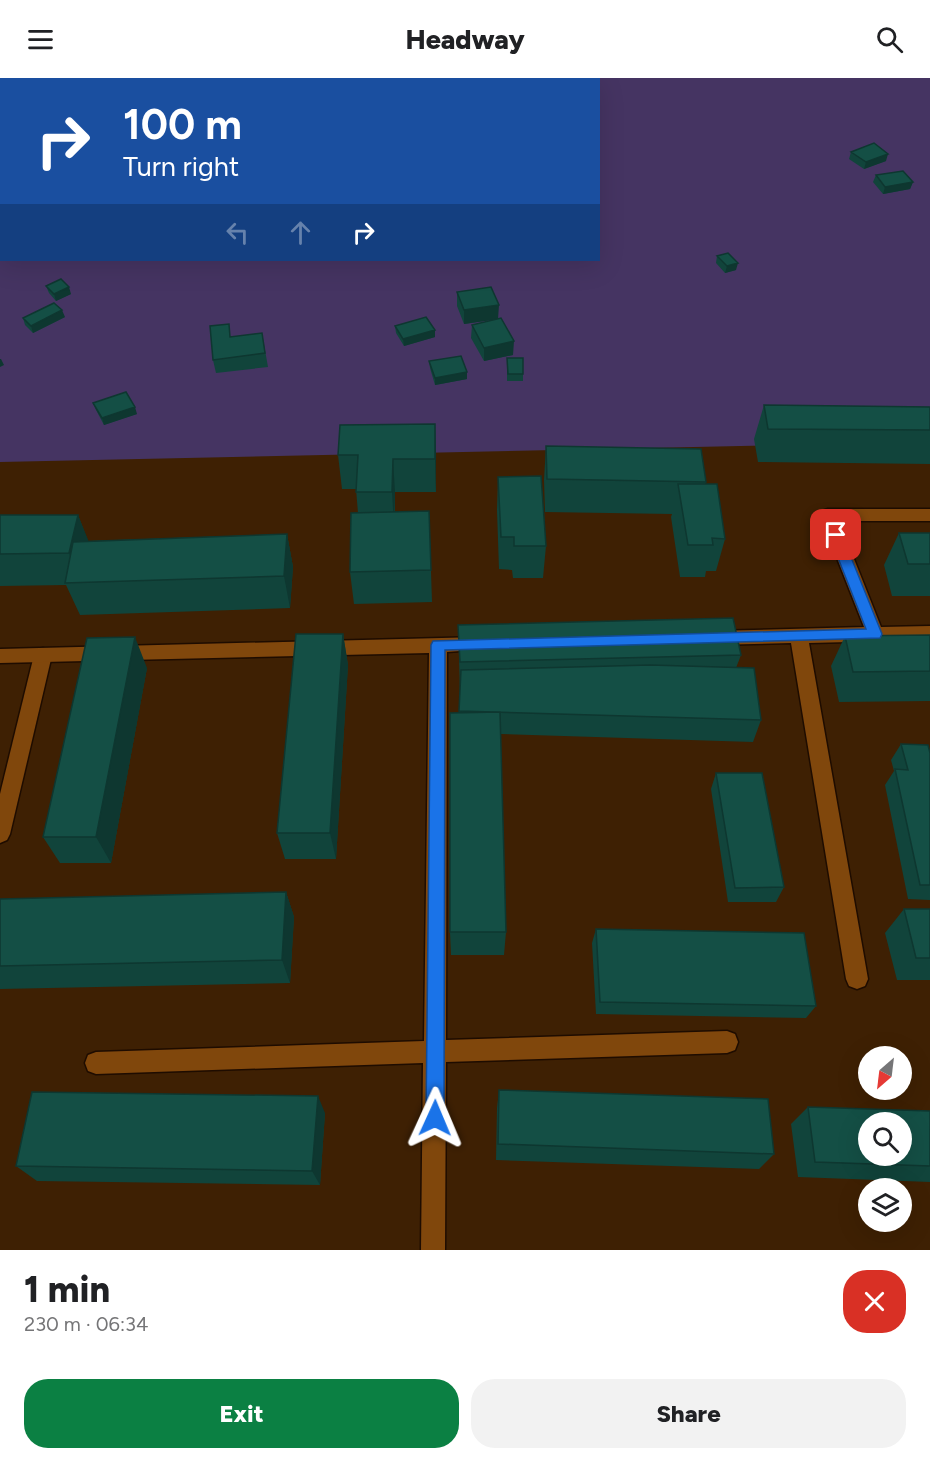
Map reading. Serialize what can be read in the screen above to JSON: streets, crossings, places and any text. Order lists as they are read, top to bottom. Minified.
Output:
{"north":"bottom left","page":{"header":"Headway","turn":["100 m","Turn right"],"heading":["1 min","230 m · 06:34"],"buttons":["Exit","Share"]}}
